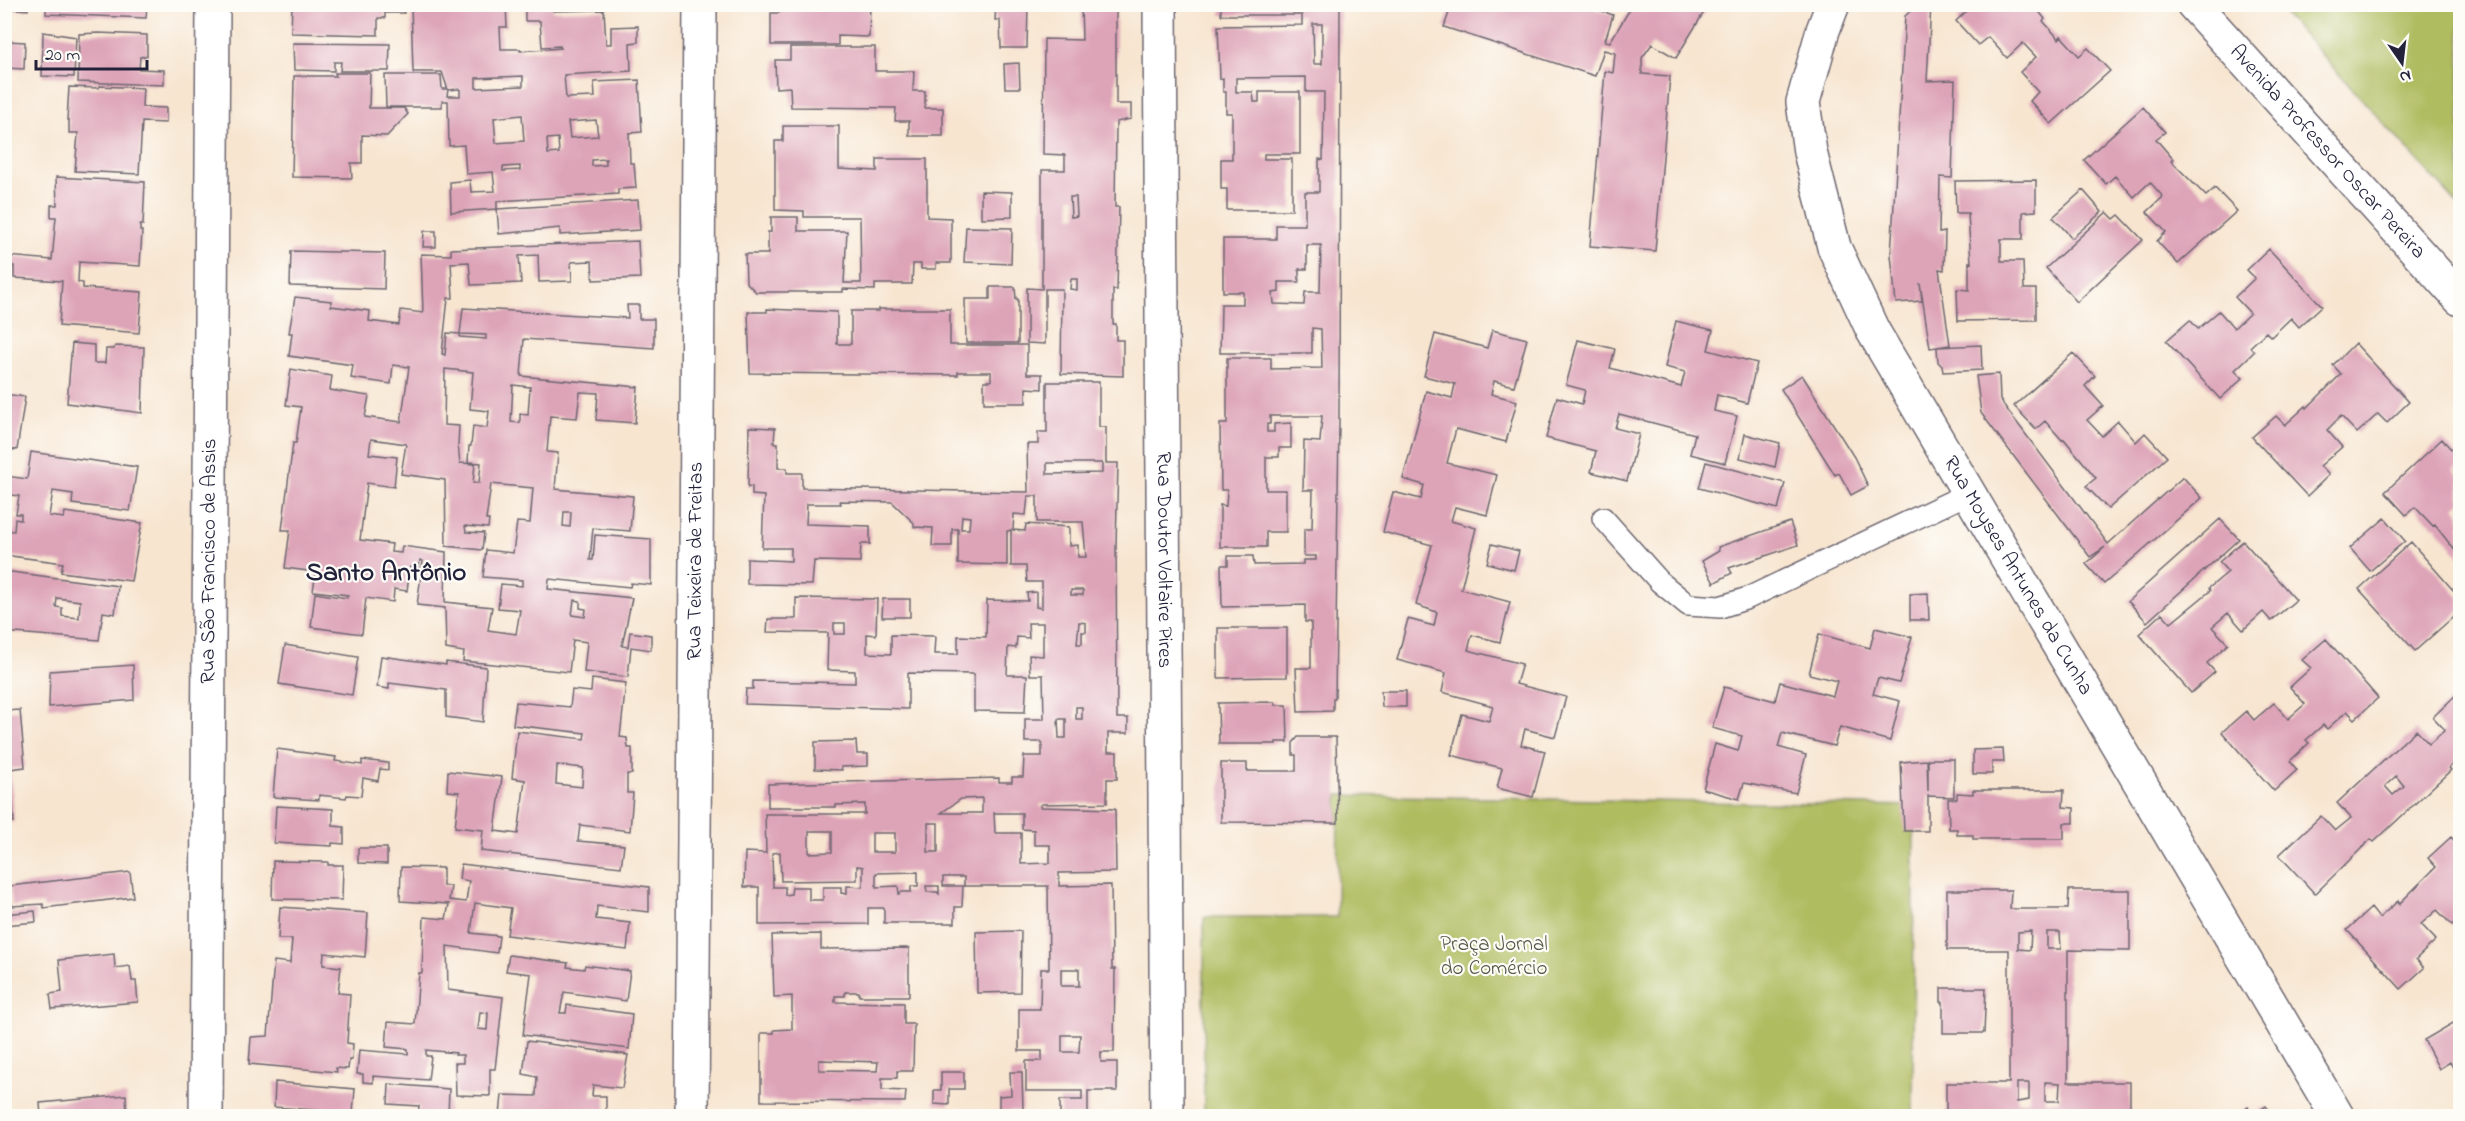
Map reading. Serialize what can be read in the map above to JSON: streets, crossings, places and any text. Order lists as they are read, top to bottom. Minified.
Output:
{"streets":{"street":["Avenida Professor Oscar Pereira","Rua Teixeira de Freitas","Rua Doutor Voltaire Pires","Rua São Francisco de Assis","Rua Moyses Antunes da Cunha"]},"districts":["Santo Antônio"],"parks":["Praça Jornal do Comércio"],"scale_bar":"20 m","north":"bottom"}
